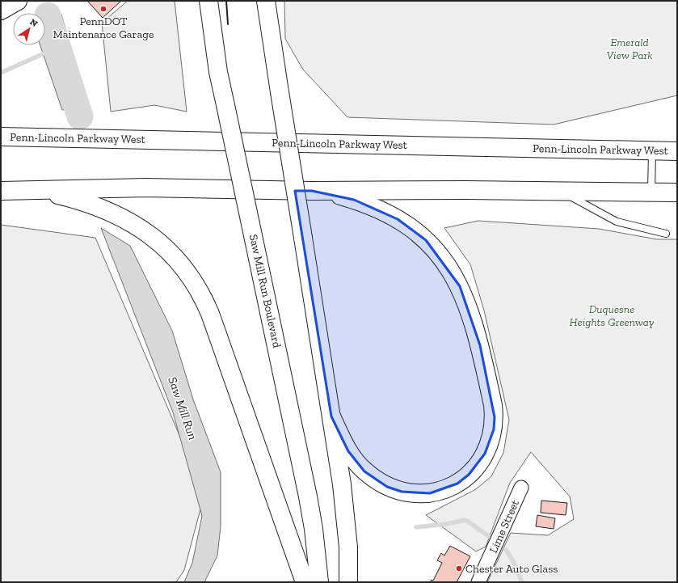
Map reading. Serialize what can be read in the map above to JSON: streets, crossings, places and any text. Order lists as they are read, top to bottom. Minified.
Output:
{"streets":{"highway":["Penn-Lincoln Parkway West","Saw Mill Run Boulevard"],"street":["Lime Street"]},"water":["Saw Mill Run"],"parks":["Emerald View Park","Duquesne Heights Greenway"],"places":["PennDOT Maintenance Garage","Chester Auto Glass"],"north":"top right"}
